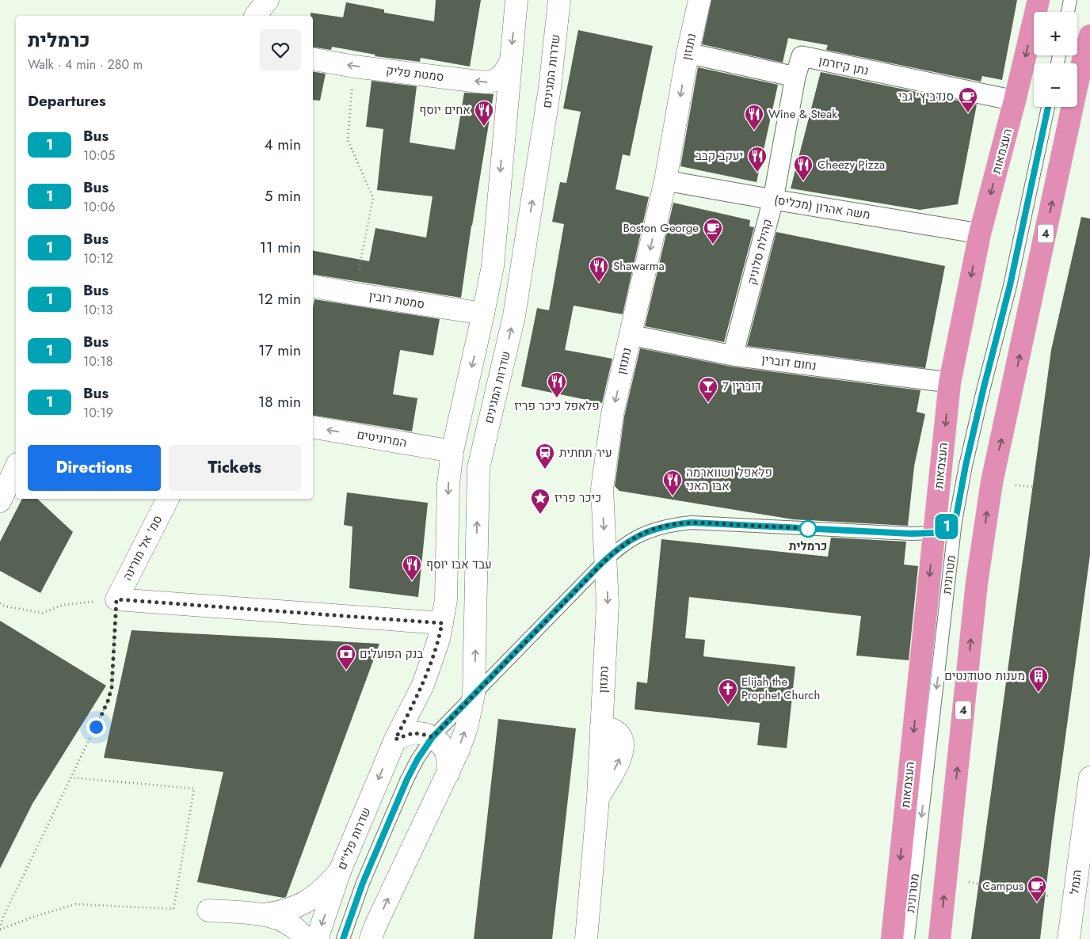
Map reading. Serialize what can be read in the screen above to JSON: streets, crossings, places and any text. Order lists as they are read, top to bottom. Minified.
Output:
{"streets":{"highway":["העצמאות","4"],"street":["נתנזון","נתן קיזרמן","שדרות המגינים","סמטת פליק","משה אהרון (מכליס)","קהילת סלוניק","סמטת רובין","נחום דוברין","המרוניטים","סמ' אל מורינה","שדרות פלי\"ם","הנמל"],"lane":["מטרונית"]},"crossings":[["נתנזון","משה אהרון (מכליס)"],["נתנזון","נחום דוברין"],["נתן קיזרמן","העצמאות"],["נתן קיזרמן","קהילת סלוניק"],["העצמאות","משה אהרון (מכליס)"],["העצמאות","נחום דוברין"],["משה אהרון (מכליס)","קהילת סלוניק"],["קהילת סלוניק","נחום דוברין"]],"one_way":["סמטת פליק","מטרונית"],"places":{"cafe":["סנדביץ' גבי","Boston George","Campus"],"restaurant":["אחים יוסף","Wine & Steak","יעקב קבב","Cheezy Pizza","Shawarma","פלאפל כיכר פריז","פלאפל ושווארמה אבו האני","עבד אבו יוסף"],"bar":["דוברין 7"],"station":["עיר תחתית"],"place":["כיכר פריז"],"other":["כרמלית"],"bank":["בנק הפועלים"],"building":["מענות סטודנטים"],"church":["Elijah the Prophet Church"]},"lines":["bus line 1"],"page":{"on_map":"1","map_buttons":["+","−"],"heading":[["כרמלית","Walk · 4 min · 280 m"],"Departures"],"list":[{"mark":"1","name":"Bus","note":"10:05","value":"4 min"},{"mark":"1","name":"Bus","note":"10:06","value":"5 min"},{"mark":"1","name":"Bus","note":"10:12","value":"11 min"},{"mark":"1","name":"Bus","note":"10:13","value":"12 min"},{"mark":"1","name":"Bus","note":"10:18","value":"17 min"},{"mark":"1","name":"Bus","note":"10:19","value":"18 min"}],"buttons":["Directions","Tickets"]}}
